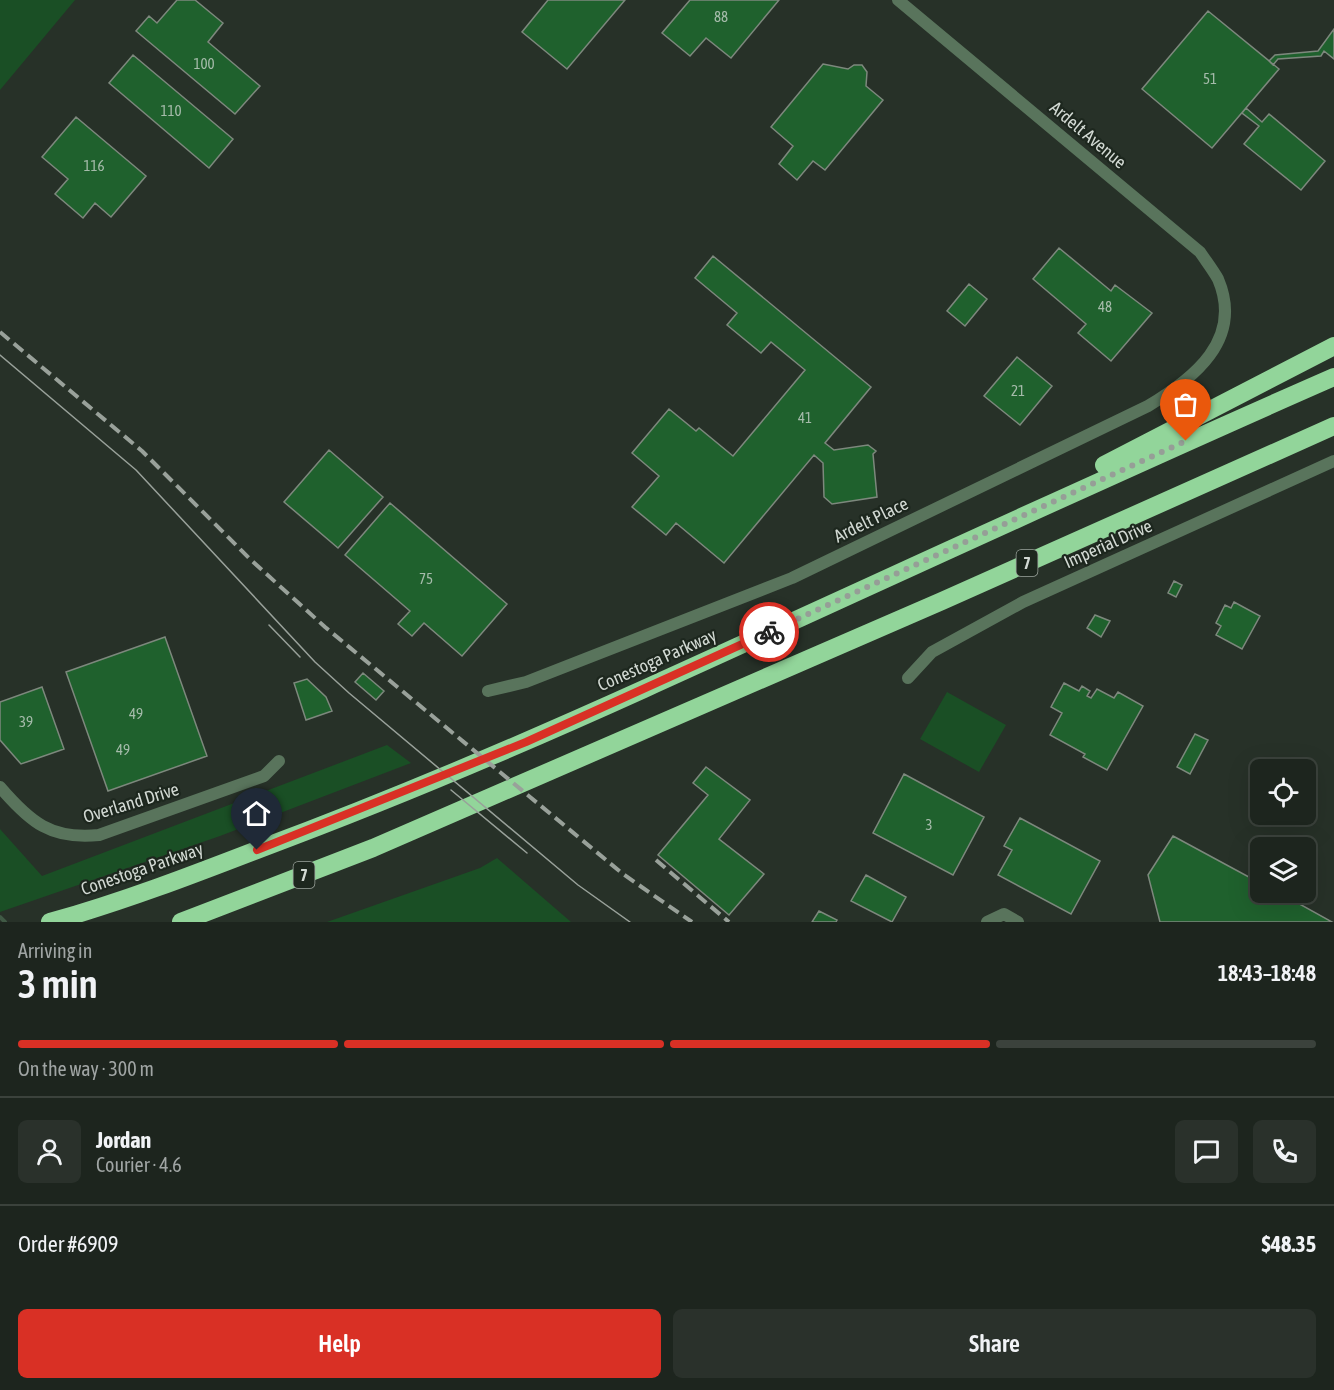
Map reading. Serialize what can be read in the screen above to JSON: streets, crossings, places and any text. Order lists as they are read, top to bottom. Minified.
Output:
{"streets":{"highway":["7","Conestoga Parkway"],"street":["Ardelt Avenue","Ardelt Place","Imperial Drive","Overland Drive"]},"crossings":[["Ardelt Avenue","Ardelt Place"]],"house_numbers":["88","100","51","110","116","48","21","41","75","49","39","49","3"],"page":{"heading":["3 min","Arriving in","18:43–18:48"],"panel":["Jordan","Courier · 4.6","Order #6909","$48.35"],"bar":"On the way · 300 m","buttons":["Help","Share"]}}
